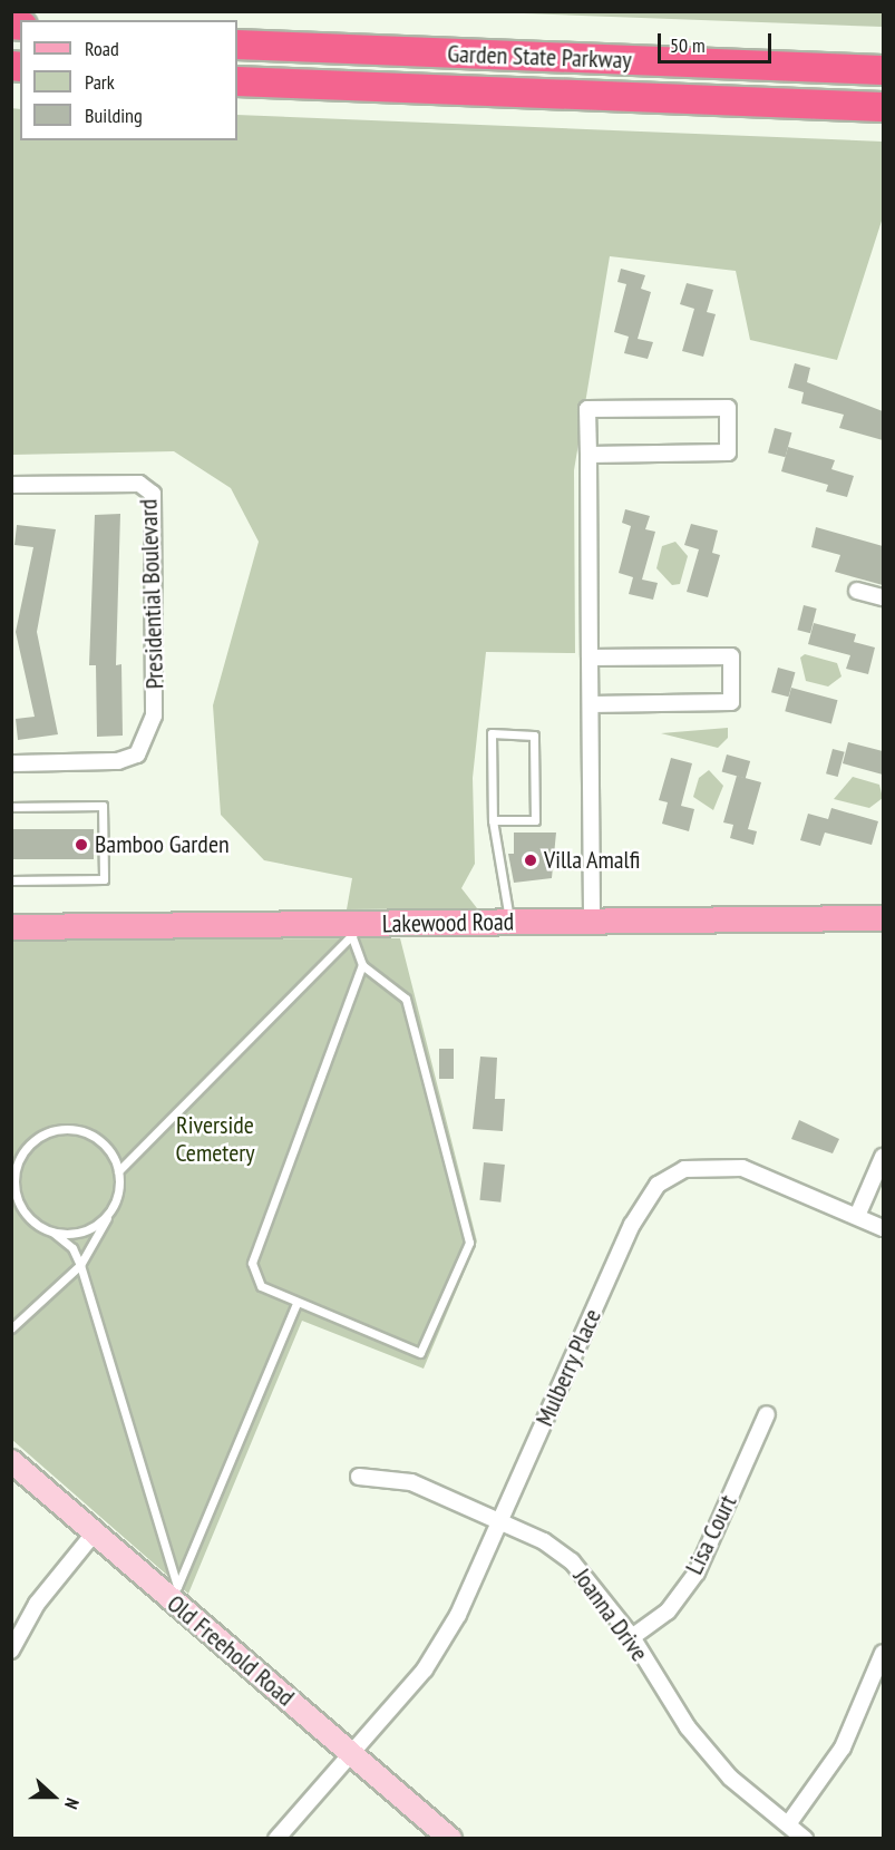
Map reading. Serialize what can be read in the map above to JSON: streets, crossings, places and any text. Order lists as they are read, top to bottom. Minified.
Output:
{"streets":{"highway":["Garden State Parkway"],"main road":["Lakewood Road","Old Freehold Road"],"street":["Presidential Boulevard","Mulberry Place","Lisa Court","Joanna Drive"]},"crossings":[["Mulberry Place","Joanna Drive"],["Mulberry Place","Old Freehold Road"],["Lisa Court","Joanna Drive"]],"parks":["Riverside Cemetery"],"places":["Bamboo Garden","Villa Amalfi"],"legend":["Road","Park","Building"],"scale_bar":"50 m","north":"right"}
